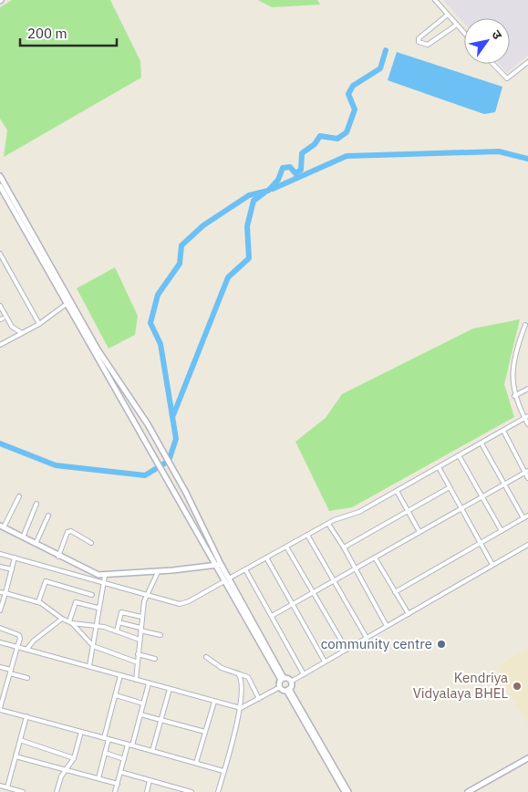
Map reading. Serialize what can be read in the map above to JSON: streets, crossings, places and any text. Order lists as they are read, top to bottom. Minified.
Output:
{"places":["community centre","Kendriya Vidyalaya BHEL"],"scale_bar":"200 m","north":"top right"}
